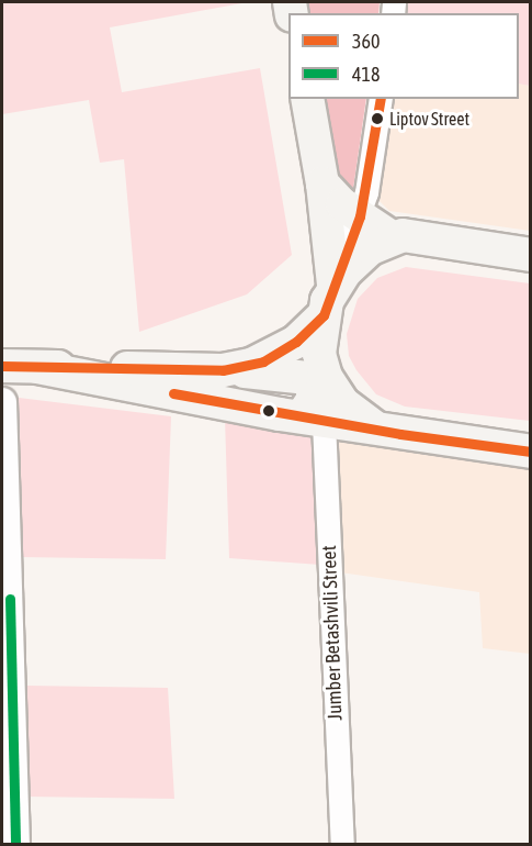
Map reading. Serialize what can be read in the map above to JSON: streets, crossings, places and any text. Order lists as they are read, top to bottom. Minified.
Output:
{"streets":{"street":["Jumber Betashvili Street"]},"places":["Liptov Street"],"lines":["transit line 360","transit line 418"],"legend":["360","418"]}
